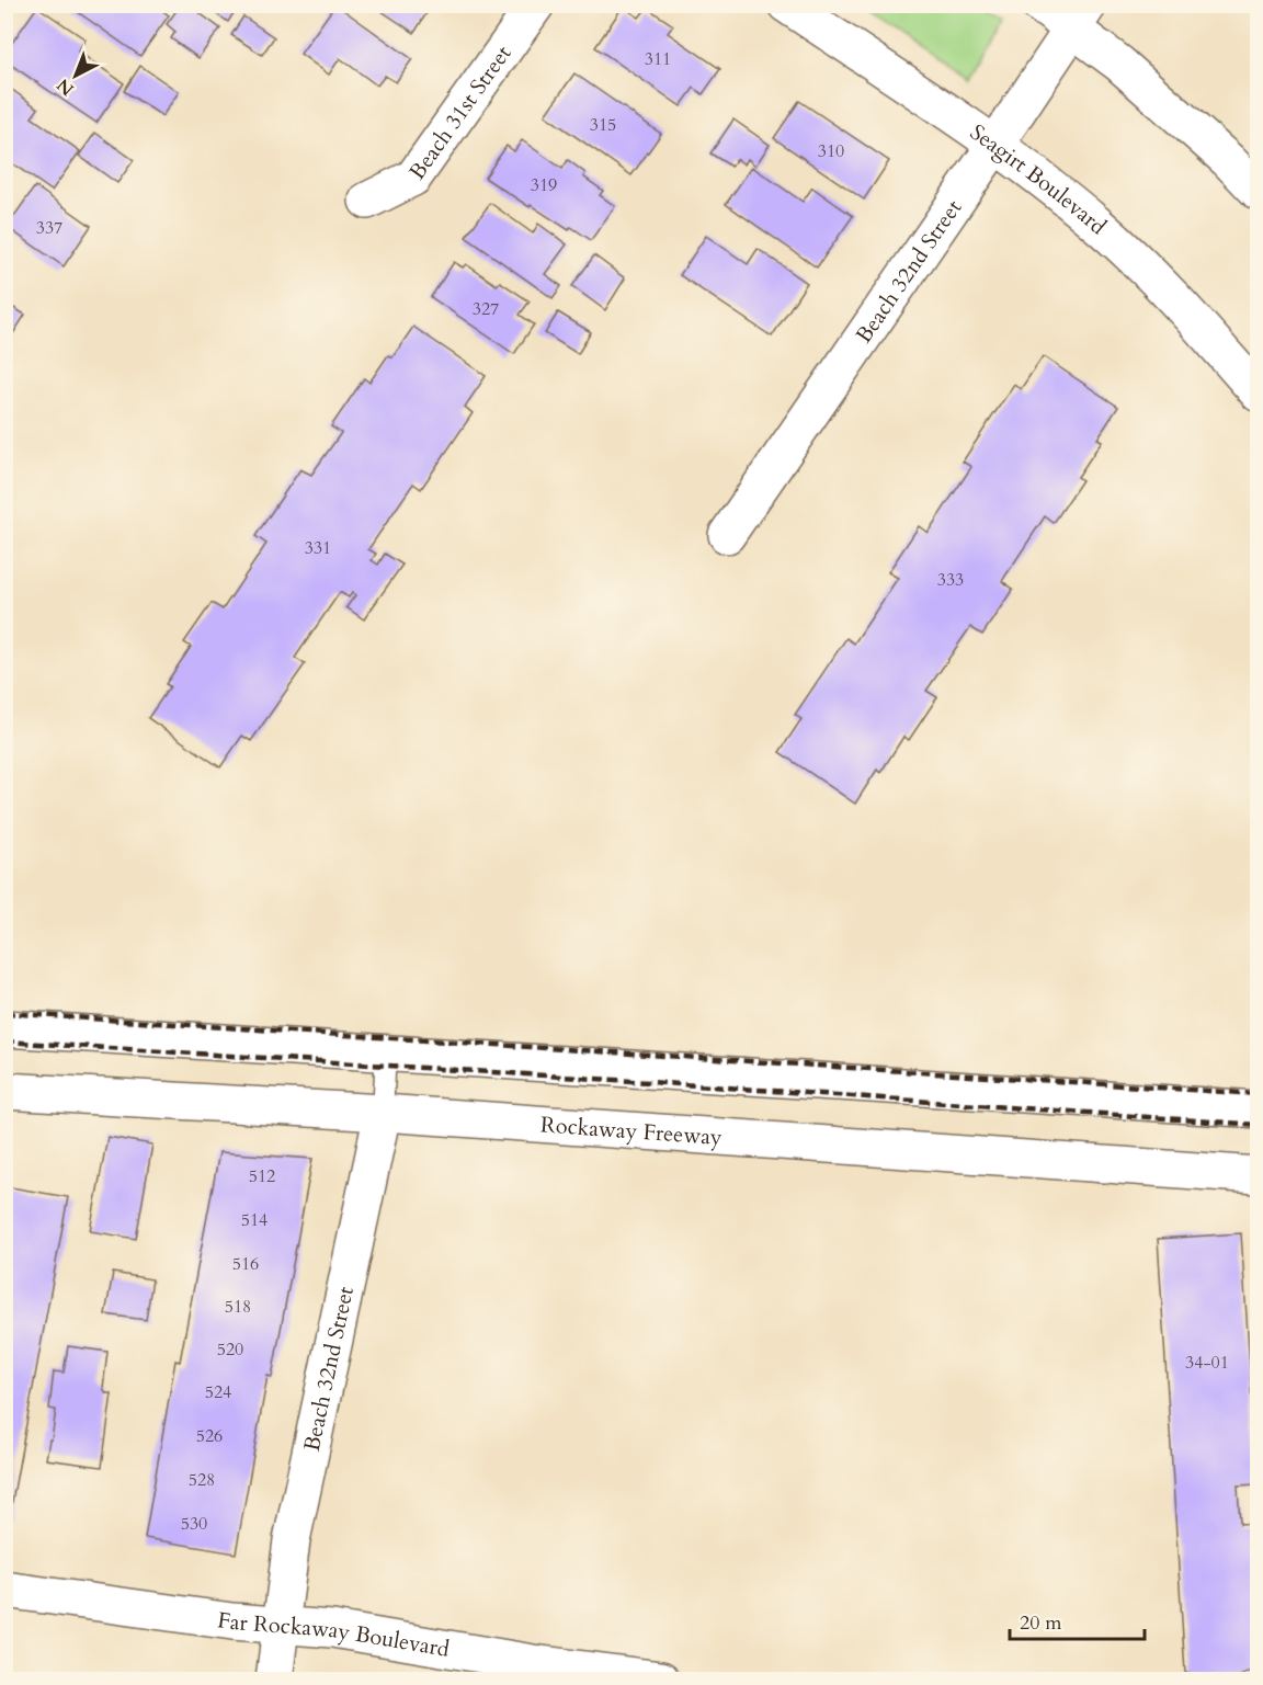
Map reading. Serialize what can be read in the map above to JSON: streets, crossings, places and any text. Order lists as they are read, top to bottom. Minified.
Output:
{"streets":{"street":["Beach 31st Street","Seagirt Boulevard","Beach 32nd Street","Rockaway Freeway","Far Rockaway Boulevard"]},"crossings":[["Seagirt Boulevard","Beach 32nd Street"],["Beach 32nd Street","Rockaway Freeway"],["Beach 32nd Street","Far Rockaway Boulevard"]],"house_numbers":["311","315","310","319","337","327","331","333","512","514","516","518","520","34-01","524","526","528","530"],"scale_bar":"20 m","north":"bottom left"}
